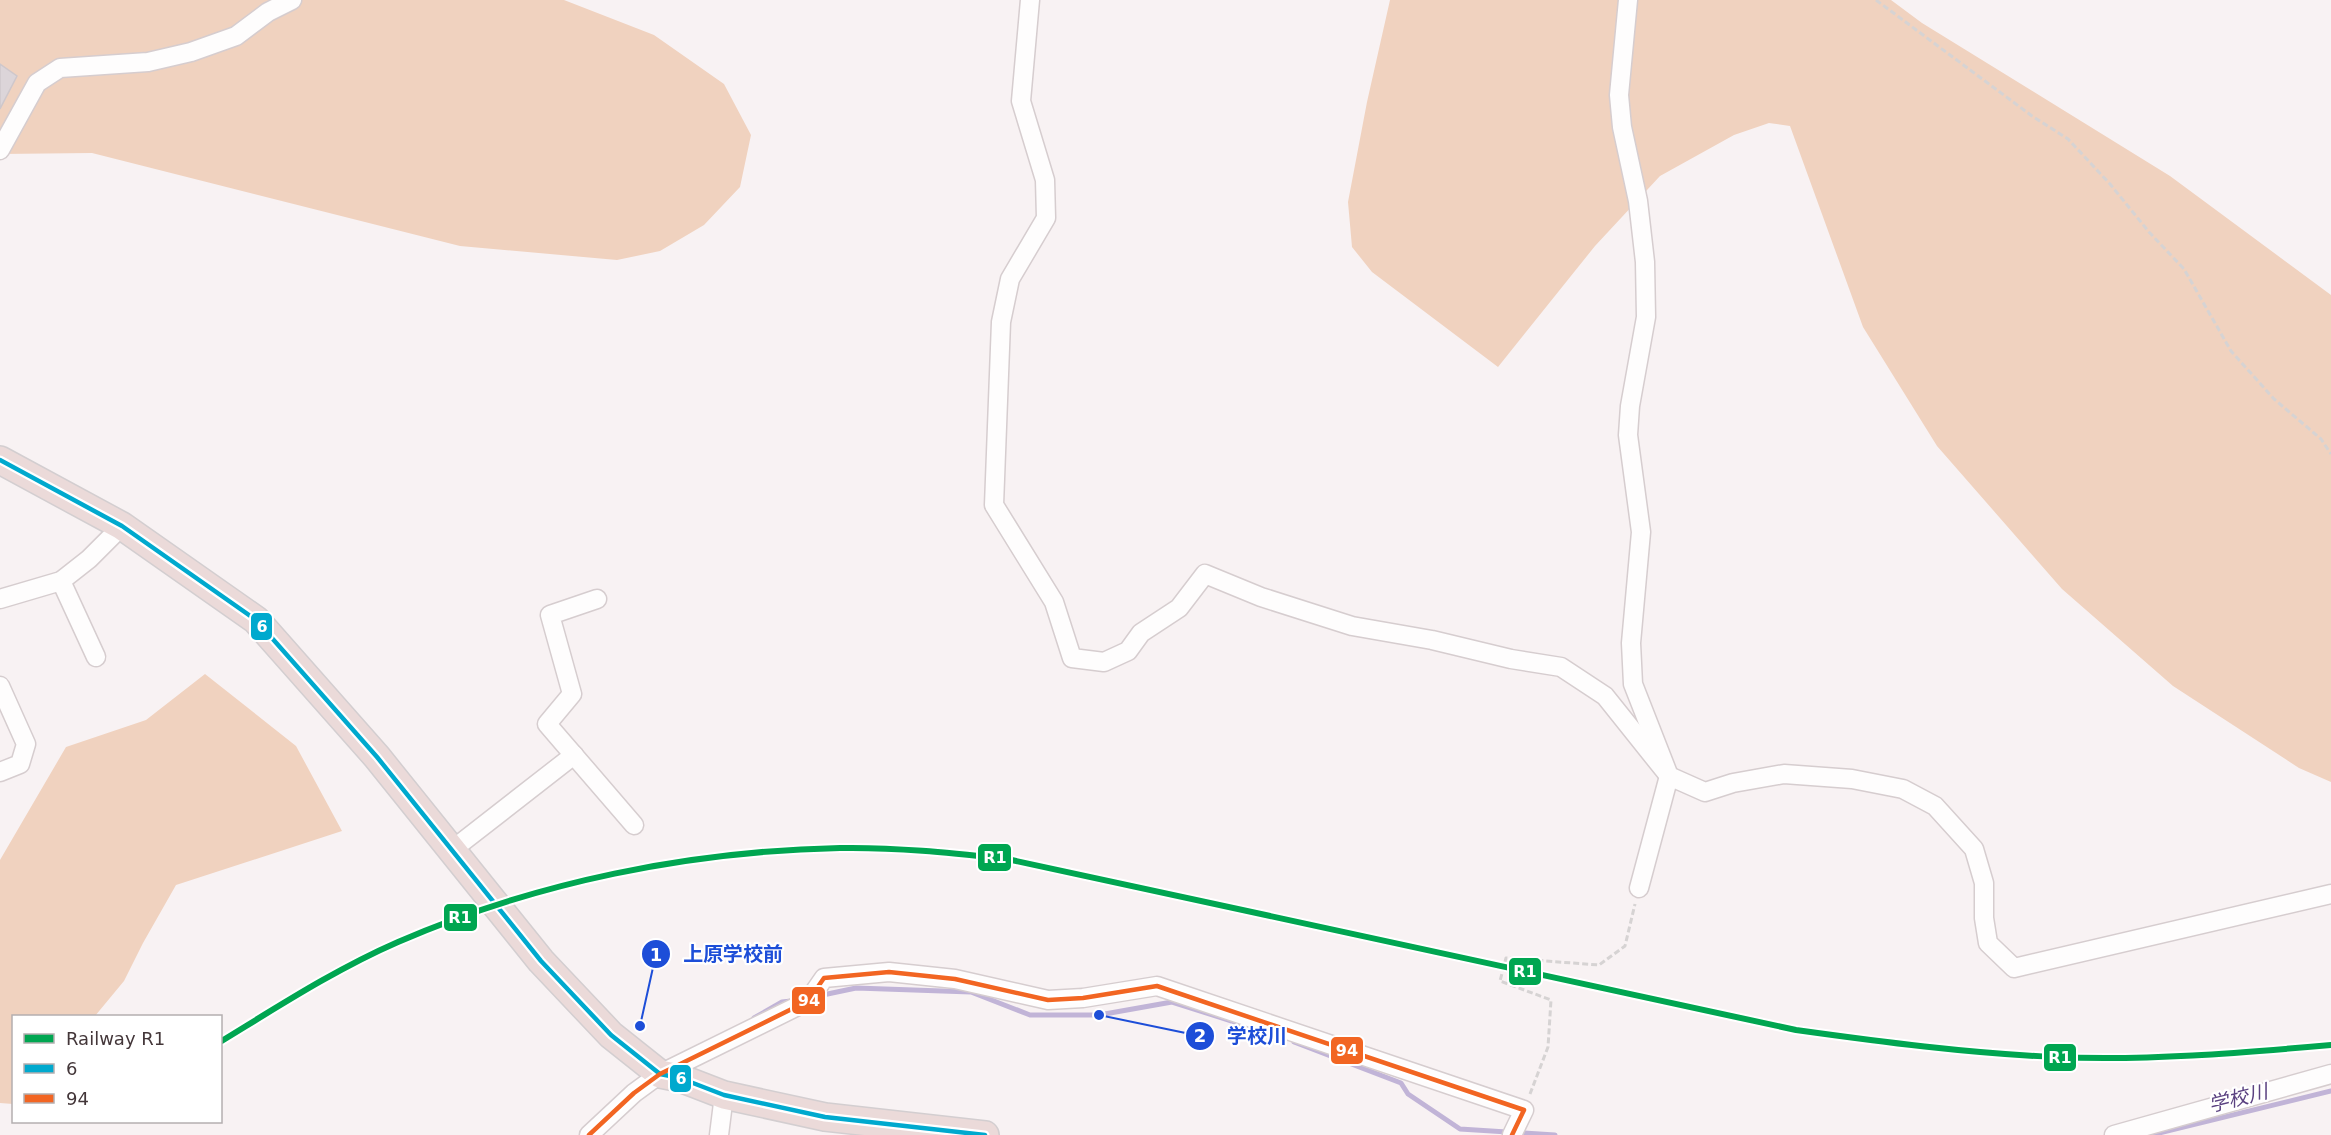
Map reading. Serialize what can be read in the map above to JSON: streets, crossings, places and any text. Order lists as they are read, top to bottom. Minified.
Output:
{"water":["学校川"],"places":["学校川","上原学校前"],"lines":["transit line 6","rail line R1","transit line 94"],"legend":["Railway R1","6","94"]}
